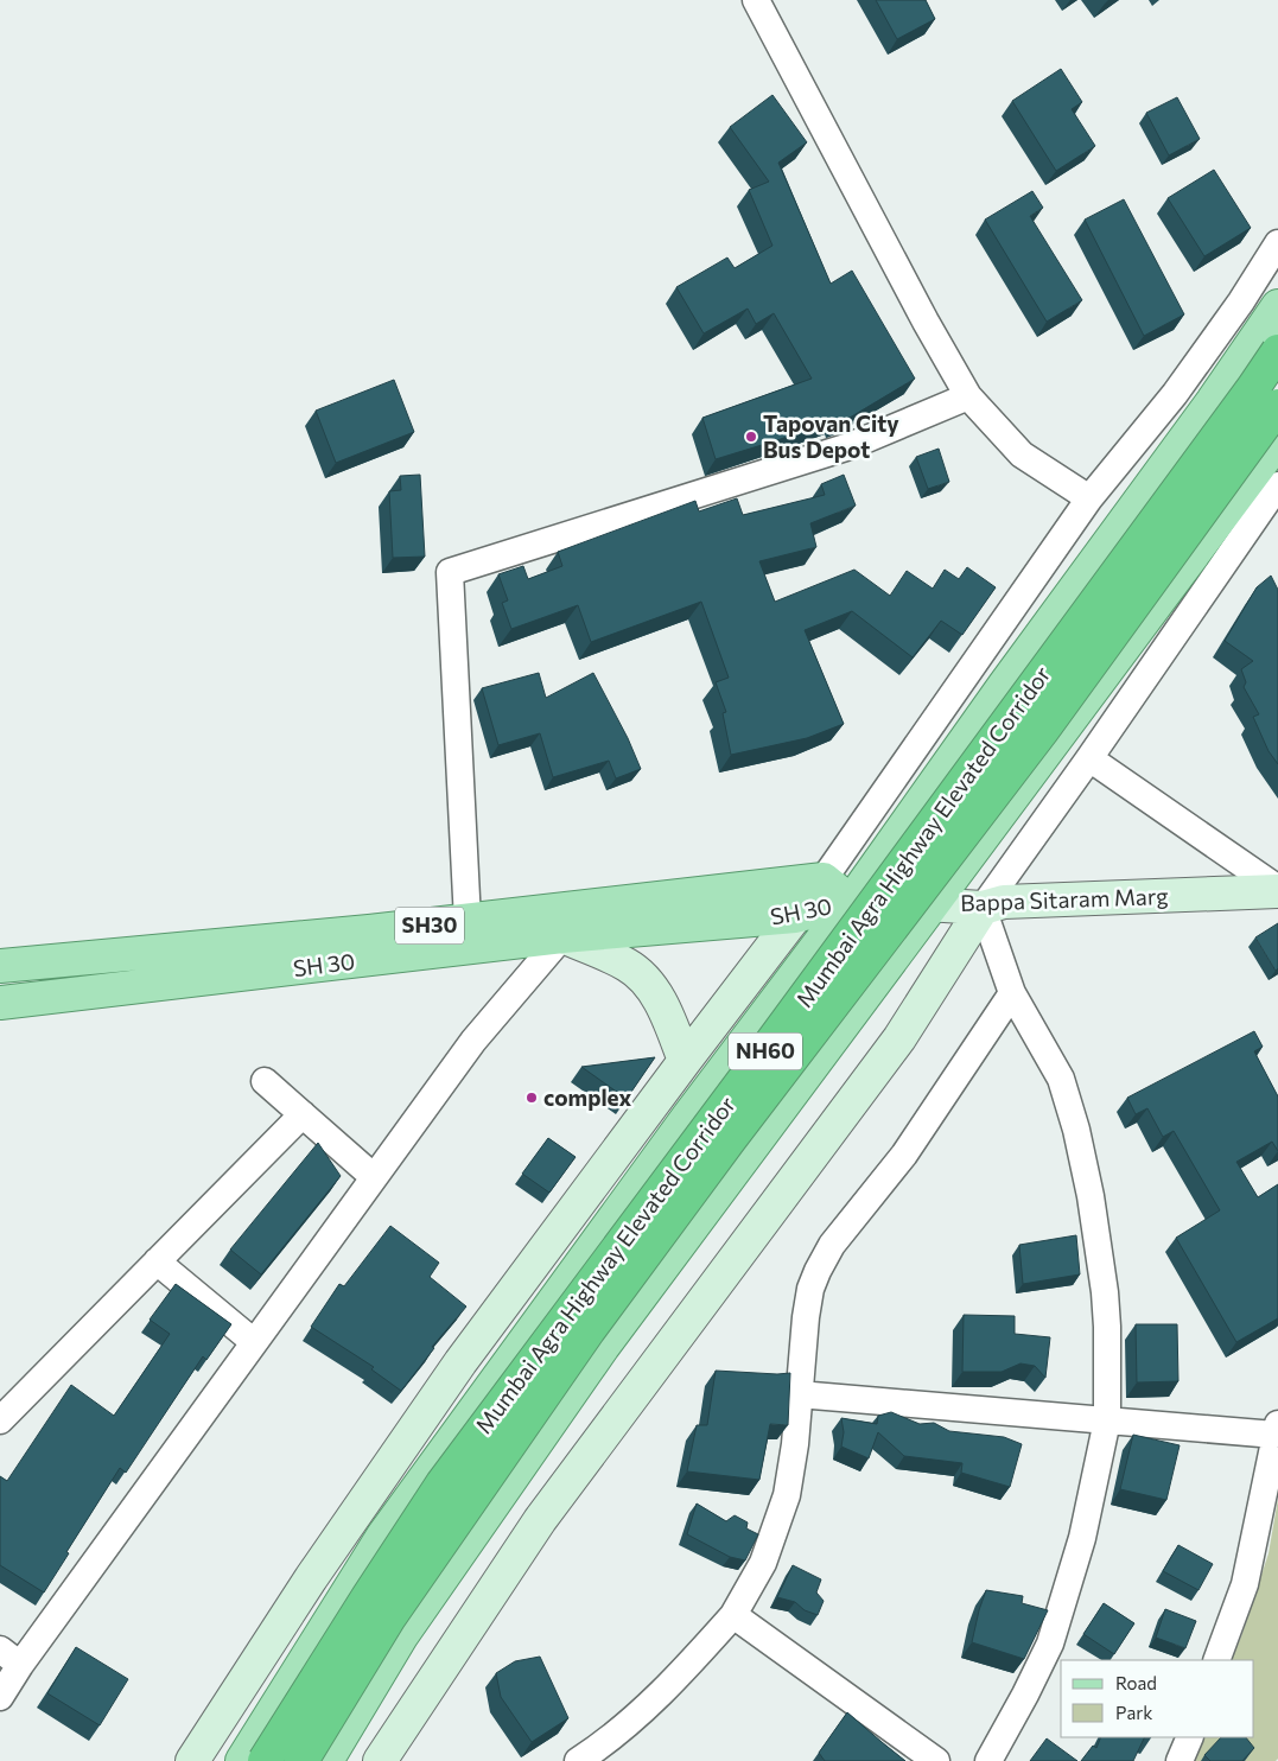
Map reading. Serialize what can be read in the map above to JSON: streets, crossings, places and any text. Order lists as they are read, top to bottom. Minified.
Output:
{"streets":{"highway":["Mumbai Agra Highway Elevated Corridor","NH60"],"main road":["SH 30","SH30"],"street":["Bappa Sitaram Marg"]},"crossings":[["Bappa Sitaram Marg","SH 30"]],"places":["Tapovan City Bus Depot","complex"],"legend":["Road","Park"]}
